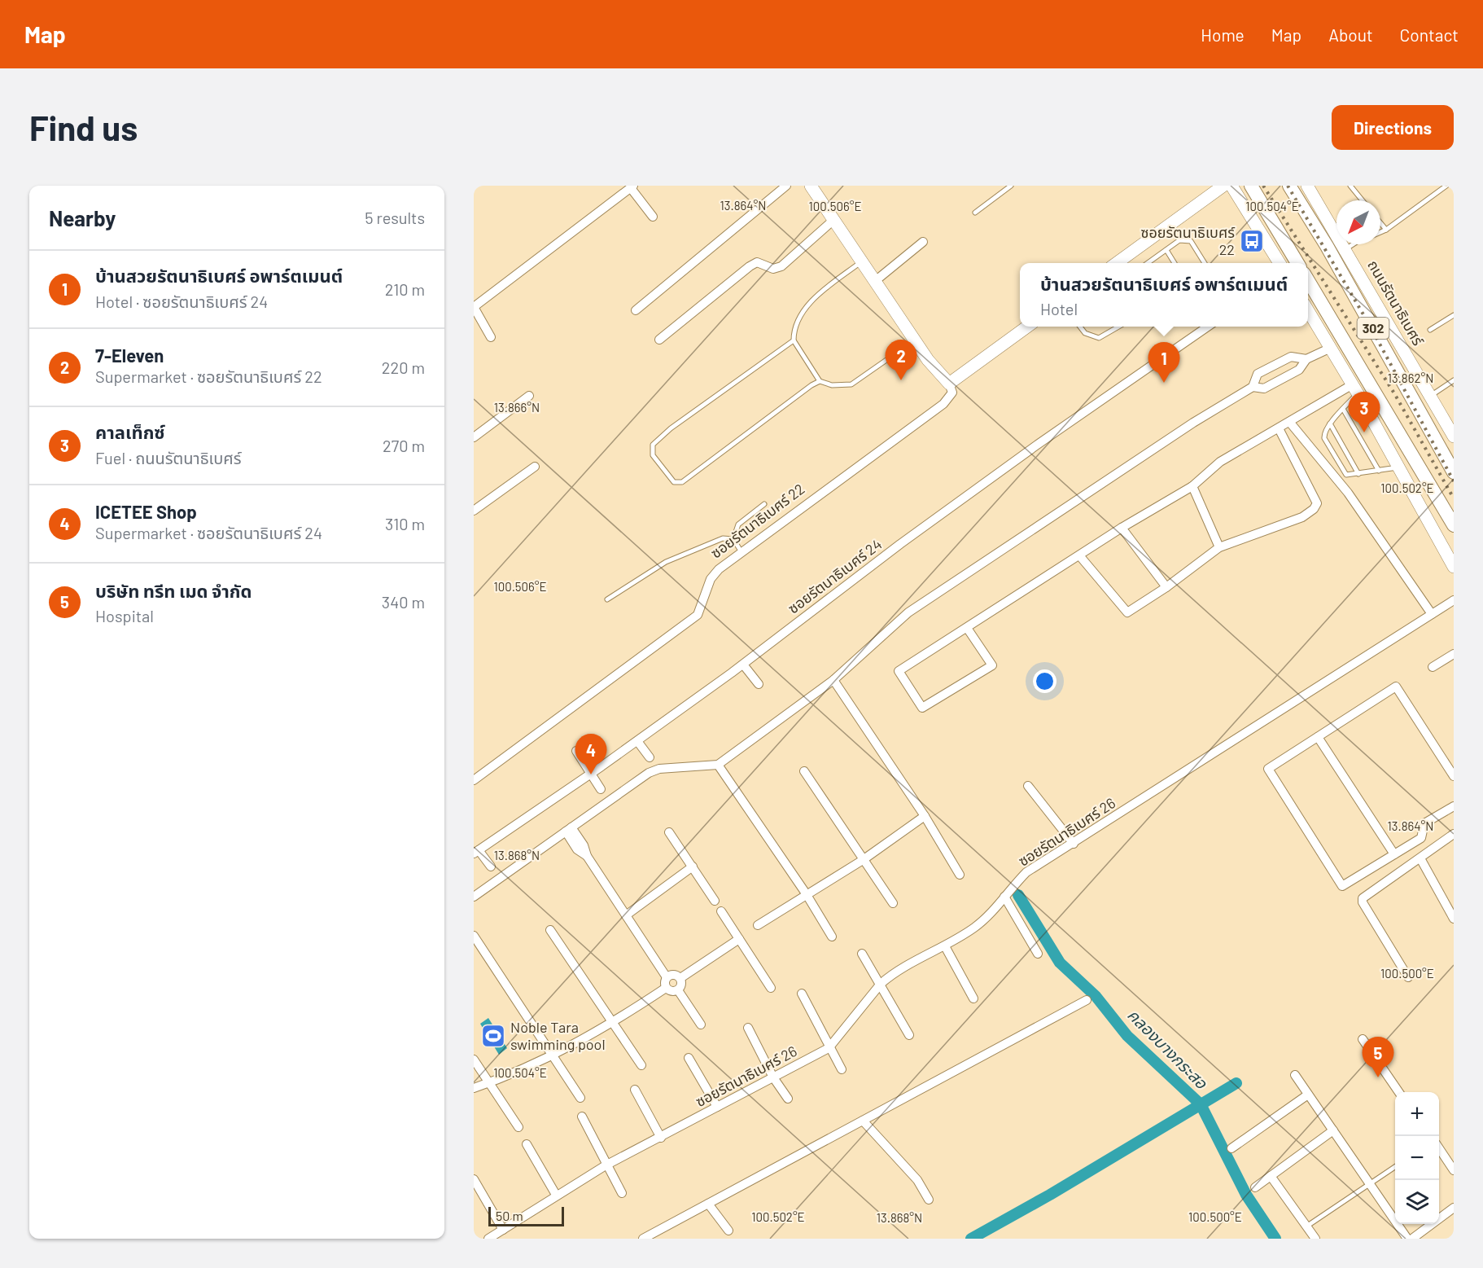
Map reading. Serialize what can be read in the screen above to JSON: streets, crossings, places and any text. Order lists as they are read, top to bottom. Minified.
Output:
{"streets":{"main road":["ถนนรัตนาธิเบศร์","302"],"street":["ซอยรัตนาธิเบศร์ 22","ซอยรัตนาธิเบศร์ 24","ซอยรัตนาธิเบศร์ 26"]},"water":["คลองบางกระสอ"],"places":{"bus stop":["ซอยรัตนาธิเบศร์ 22"],"sports":["Noble Tara swimming pool"]},"scale_bar":"50 m","north":"bottom left","page":{"header":"Map","nav":["Home","Map","About","Contact"],"buttons":"Directions","title":"Find us","heading":["Nearby","5 results"],"list":[{"mark":"1","name":"บ้านสวยรัตนาธิเบศร์ อพาร์ตเมนต์","note":"Hotel · ซอยรัตนาธิเบศร์ 24","value":"210 m"},{"mark":"2","name":"7-Eleven","note":"Supermarket · ซอยรัตนาธิเบศร์ 22","value":"220 m"},{"mark":"3","name":"คาลเท็กซ์","note":"Fuel · ถนนรัตนาธิเบศร์","value":"270 m"},{"mark":"4","name":"ICETEE Shop","note":"Supermarket · ซอยรัตนาธิเบศร์ 24","value":"310 m"},{"mark":"5","name":"บริษัท ทรีท เมด จำกัด","note":"Hospital","value":"340 m"}],"popup":["บ้านสวยรัตนาธิเบศร์ อพาร์ตเมนต์","Hotel"],"pins":["2","1","3","4","5"],"map_buttons":["+","−"],"scale":"50 m"},"coordinates":["13.864°N","100.506°E","100.504°E","13.862°N","13.866°N","100.502°E","13.868°N","100.500°E"]}
